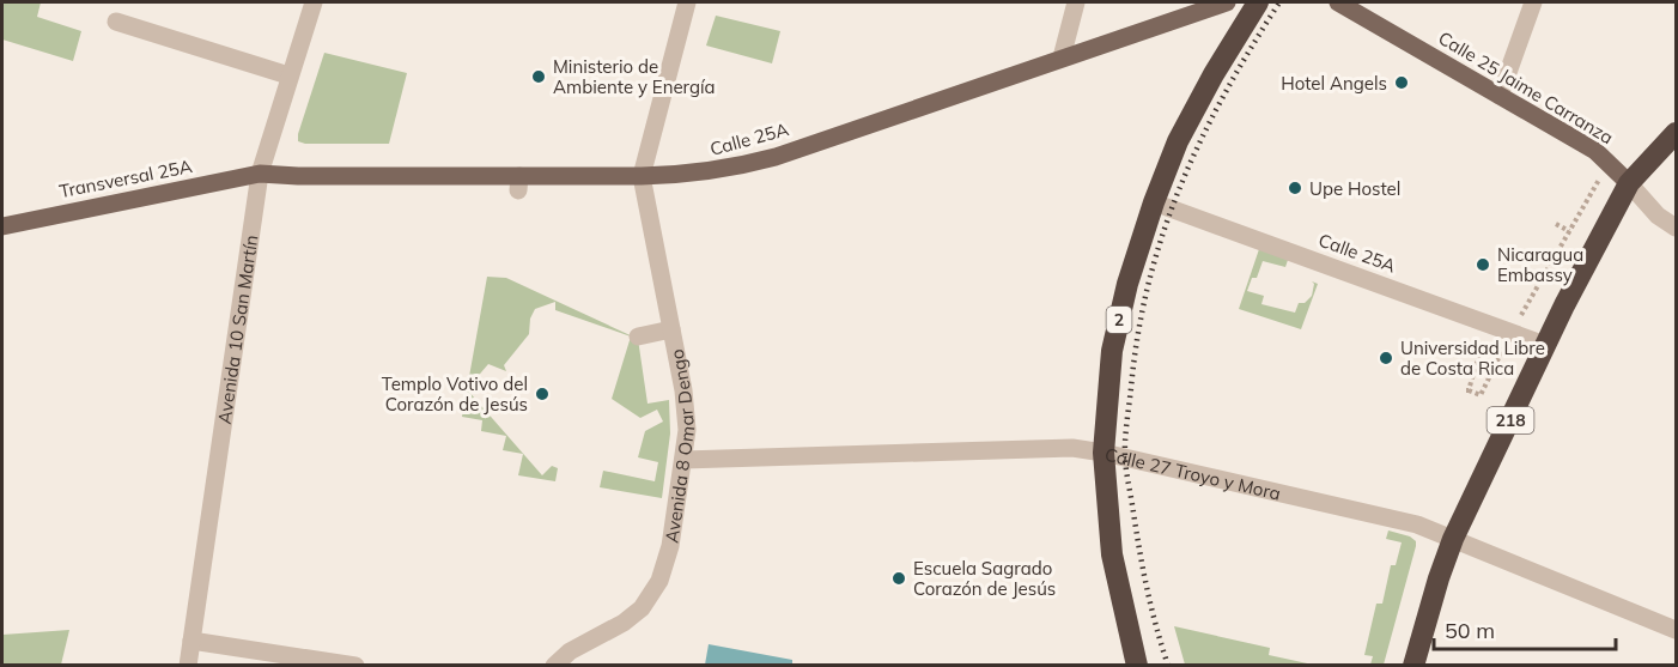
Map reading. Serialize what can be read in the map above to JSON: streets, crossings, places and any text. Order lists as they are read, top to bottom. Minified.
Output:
{"streets":{"highway":["2","218"],"main road":["Calle 25 Jaime Carranza","Calle 25A","Transversal 25A"],"street":["Avenida 10 San Martín","Avenida 8 Omar Dengo","Calle 27 Troyo y Mora"]},"crossings":[["Calle 25 Jaime Carranza","218"],["Calle 25A","Transversal 25A"],["Calle 25A","2"],["Calle 25A","Avenida 10 San Martín"],["Calle 25A","218"],["Calle 25A","Avenida 8 Omar Dengo"],["Transversal 25A","Avenida 10 San Martín"],["2","Calle 27 Troyo y Mora"],["218","Calle 27 Troyo y Mora"],["Avenida 8 Omar Dengo","Calle 27 Troyo y Mora"]],"places":["Ministerio de Ambiente y Energía","Hotel Angels","Upe Hostel","Nicaragua Embassy","Universidad Libre de Costa Rica","Templo Votivo del Corazón de Jesús","Escuela Sagrado Corazón de Jesús"],"scale_bar":"50 m"}
